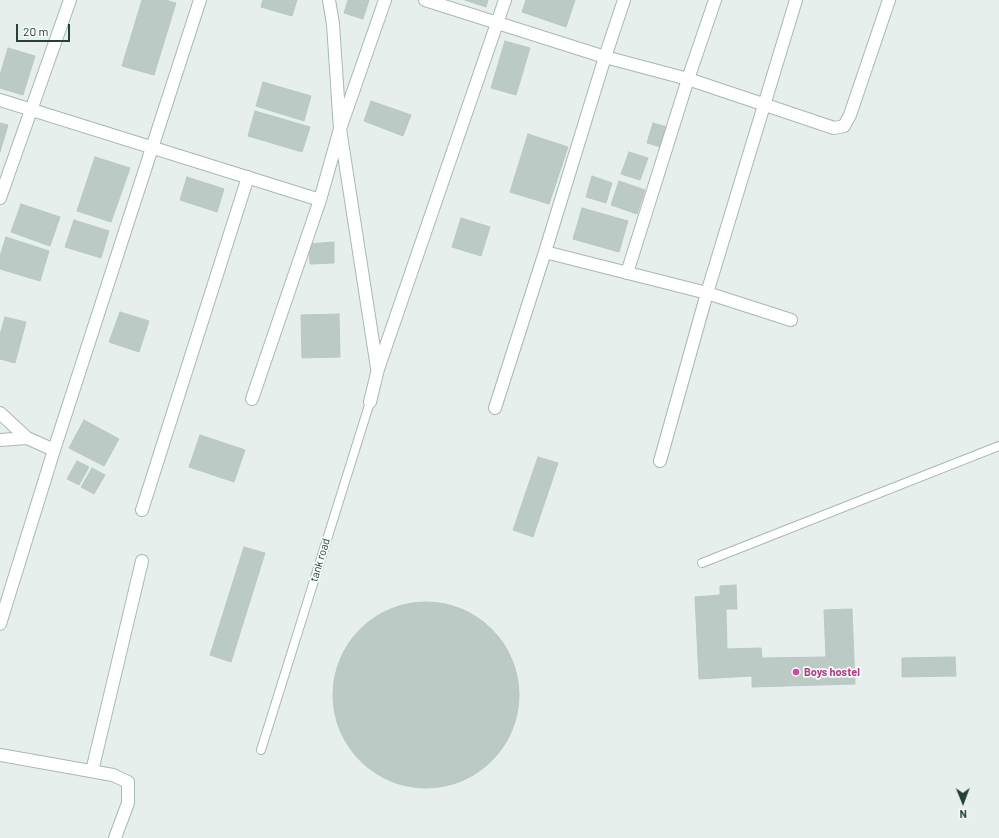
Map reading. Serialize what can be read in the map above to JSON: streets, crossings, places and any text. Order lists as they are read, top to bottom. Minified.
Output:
{"streets":{"street":["tank road"]},"places":["Boys hostel"],"scale_bar":"20 m","north":"bottom"}
